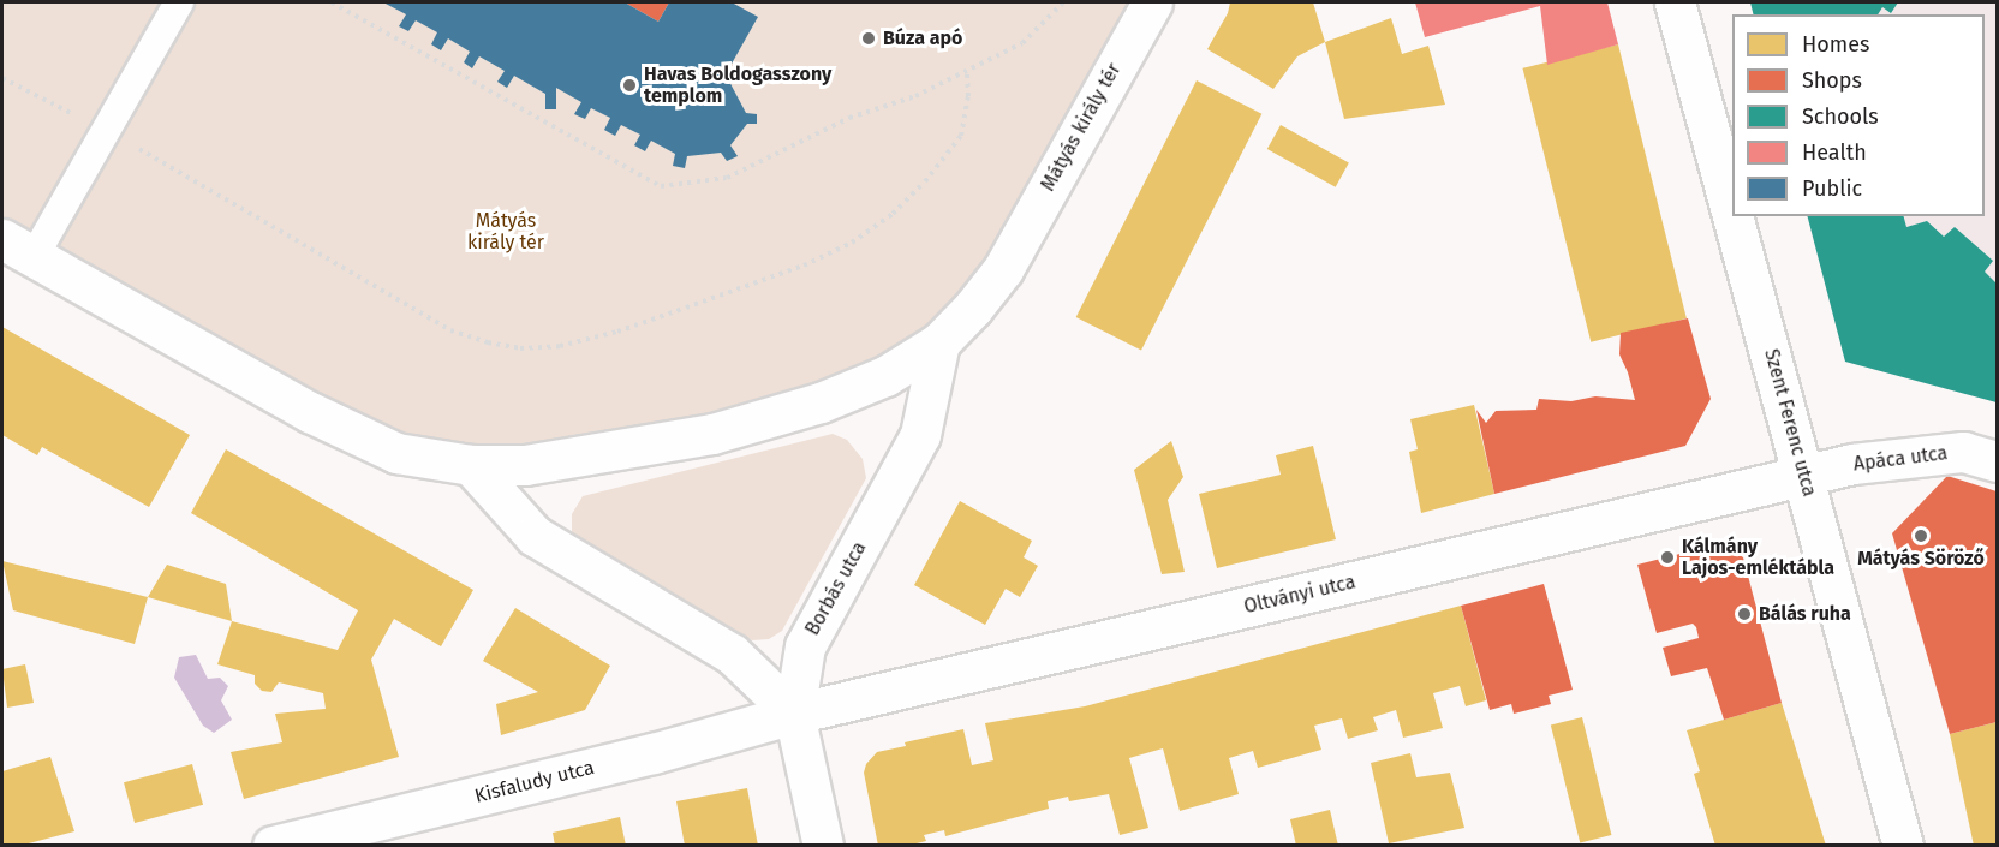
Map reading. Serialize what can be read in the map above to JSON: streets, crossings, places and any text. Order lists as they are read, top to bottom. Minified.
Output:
{"streets":{"street":["Mátyás király tér","Szent Ferenc utca","Apáca utca","Borbás utca","Oltványi utca","Kisfaludy utca"]},"crossings":[["Mátyás király tér","Borbás utca"],["Szent Ferenc utca","Apáca utca"],["Szent Ferenc utca","Oltványi utca"],["Apáca utca","Oltványi utca"],["Borbás utca","Oltványi utca"],["Borbás utca","Kisfaludy utca"],["Oltványi utca","Kisfaludy utca"]],"parks":["Mátyás király tér"],"places":["Búza apó","Havas Boldogasszony templom","Mátyás Söröző","Kálmány Lajos-emléktábla","Bálás ruha"],"legend":["Homes","Shops","Schools","Health","Public"]}
